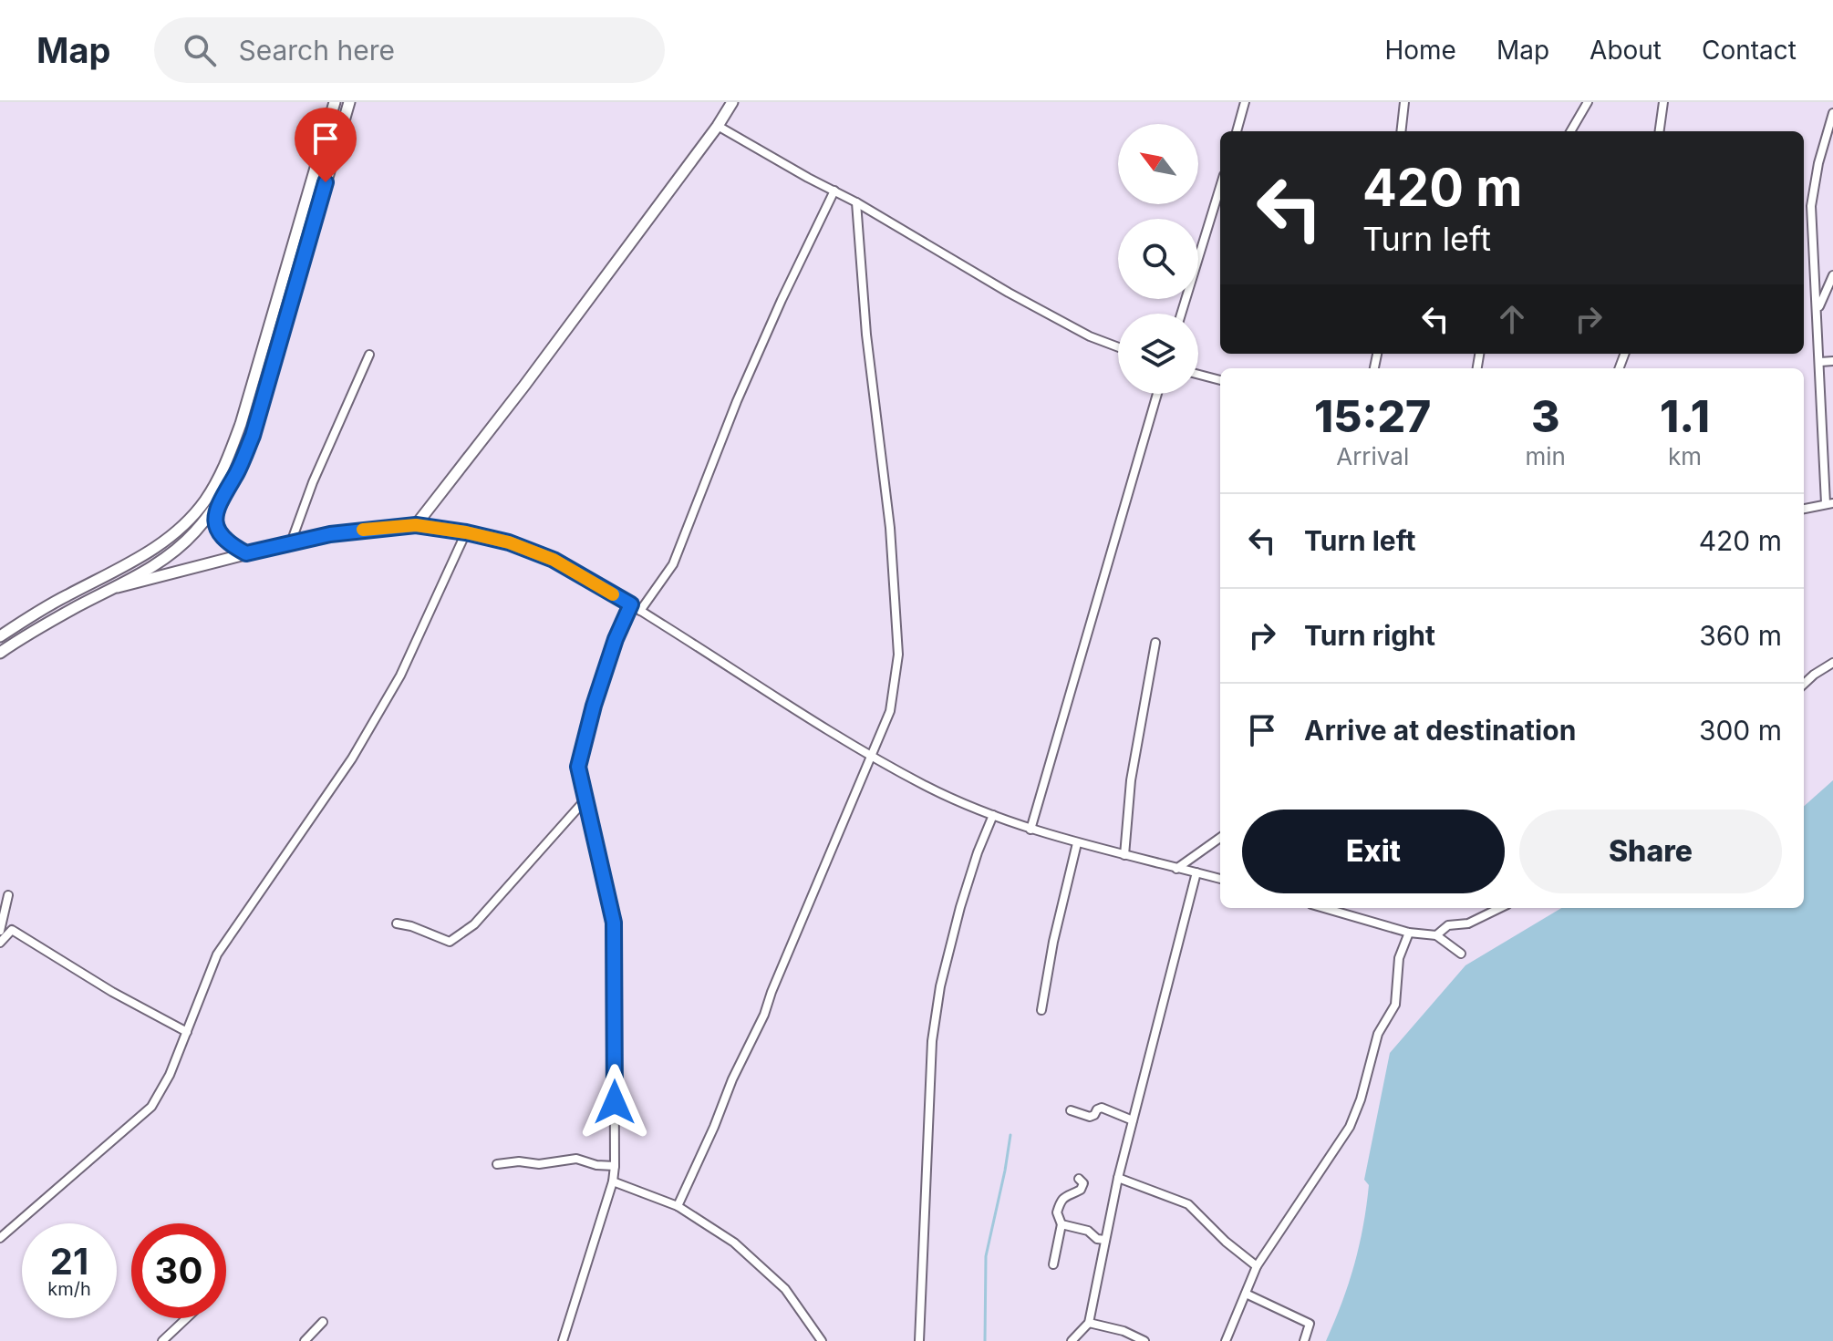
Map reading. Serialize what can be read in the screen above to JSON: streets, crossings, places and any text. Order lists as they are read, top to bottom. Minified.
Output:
{"north":"top left","page":{"header":"Map","search":"Search here","nav":["Home","Map","About","Contact"],"turn":["420 m","Turn left"],"eta":["15:27","Arrival","3","min","1.1","km"],"list":[{"name":"Turn left","value":"420 m"},{"name":"Turn right","value":"360 m"},{"name":"Arrive at destination","value":"300 m"}],"buttons":["Exit","Share"],"speed":"21 km/h","limit":"30"}}
